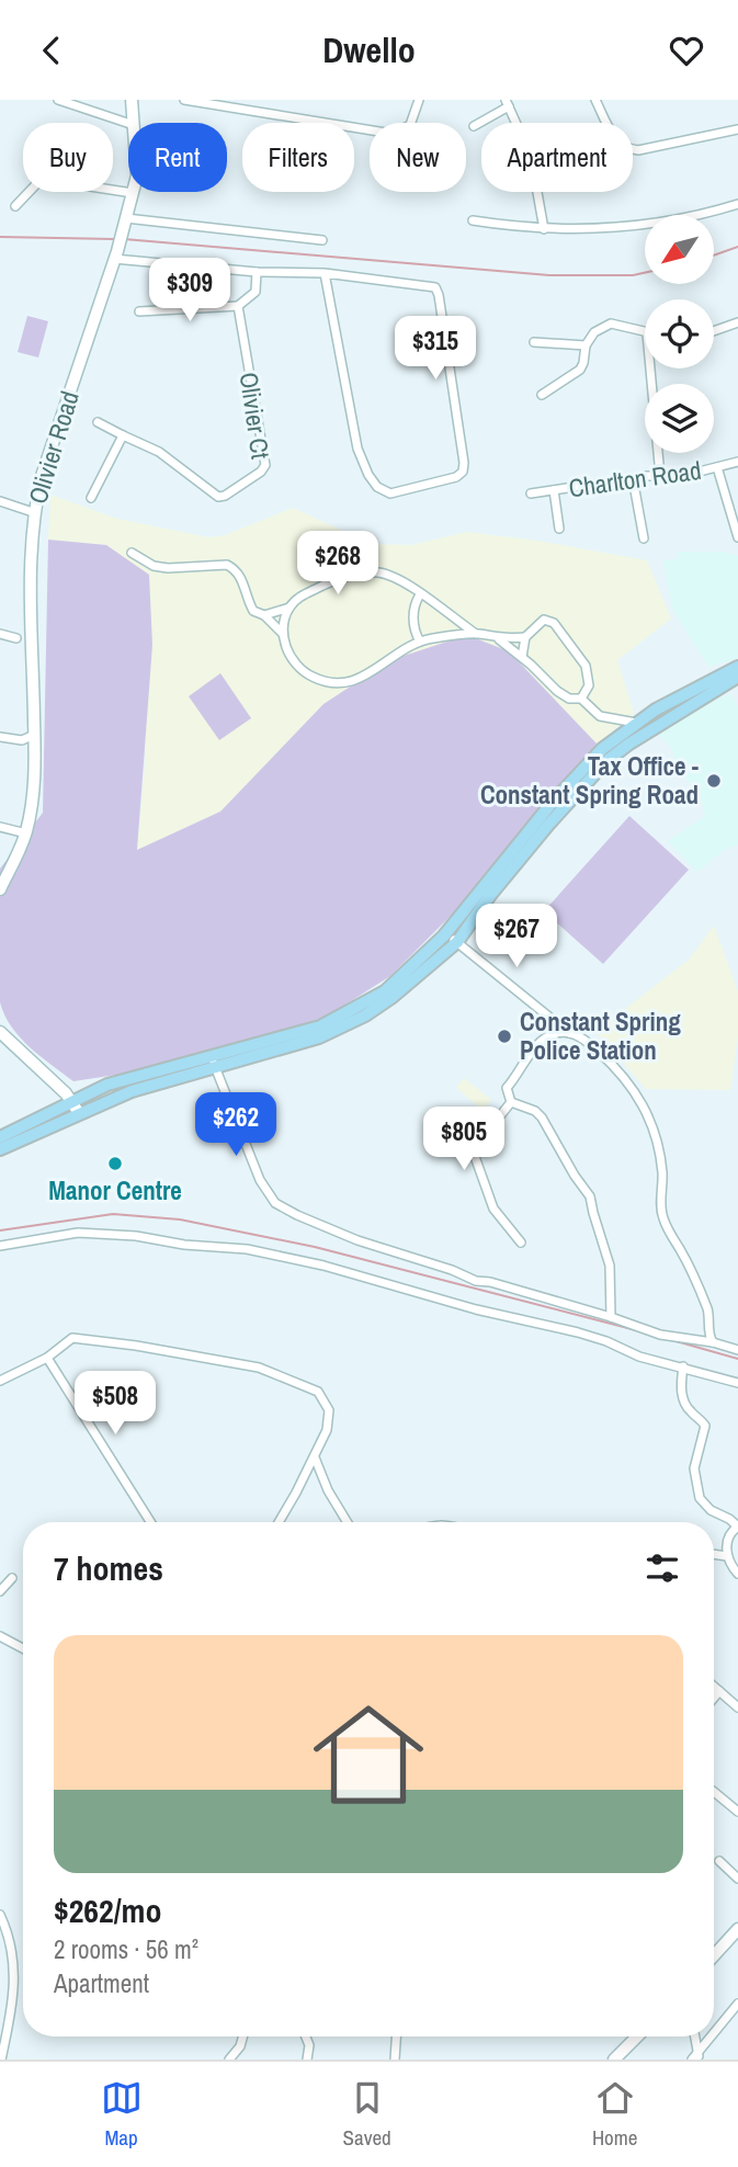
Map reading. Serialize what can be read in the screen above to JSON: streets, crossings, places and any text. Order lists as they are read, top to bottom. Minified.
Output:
{"streets":{"main road":["Olivier Road"],"street":["Olivier Ct","Charlton Road"]},"places":["Tax Office - Constant Spring Road","Constant Spring Police Station","Manor Centre"],"north":"bottom left","page":{"header":"Dwello","chip":["Buy","Rent","Filters","New","Apartment"],"price":["$309","$315","$268","$267","$262","$805","$508"],"heading":"7 homes","list":[{"name":"$262/mo","note":"2 rooms · 56 m² · Apartment"}],"tabs":["Map","Saved","Home"]}}
